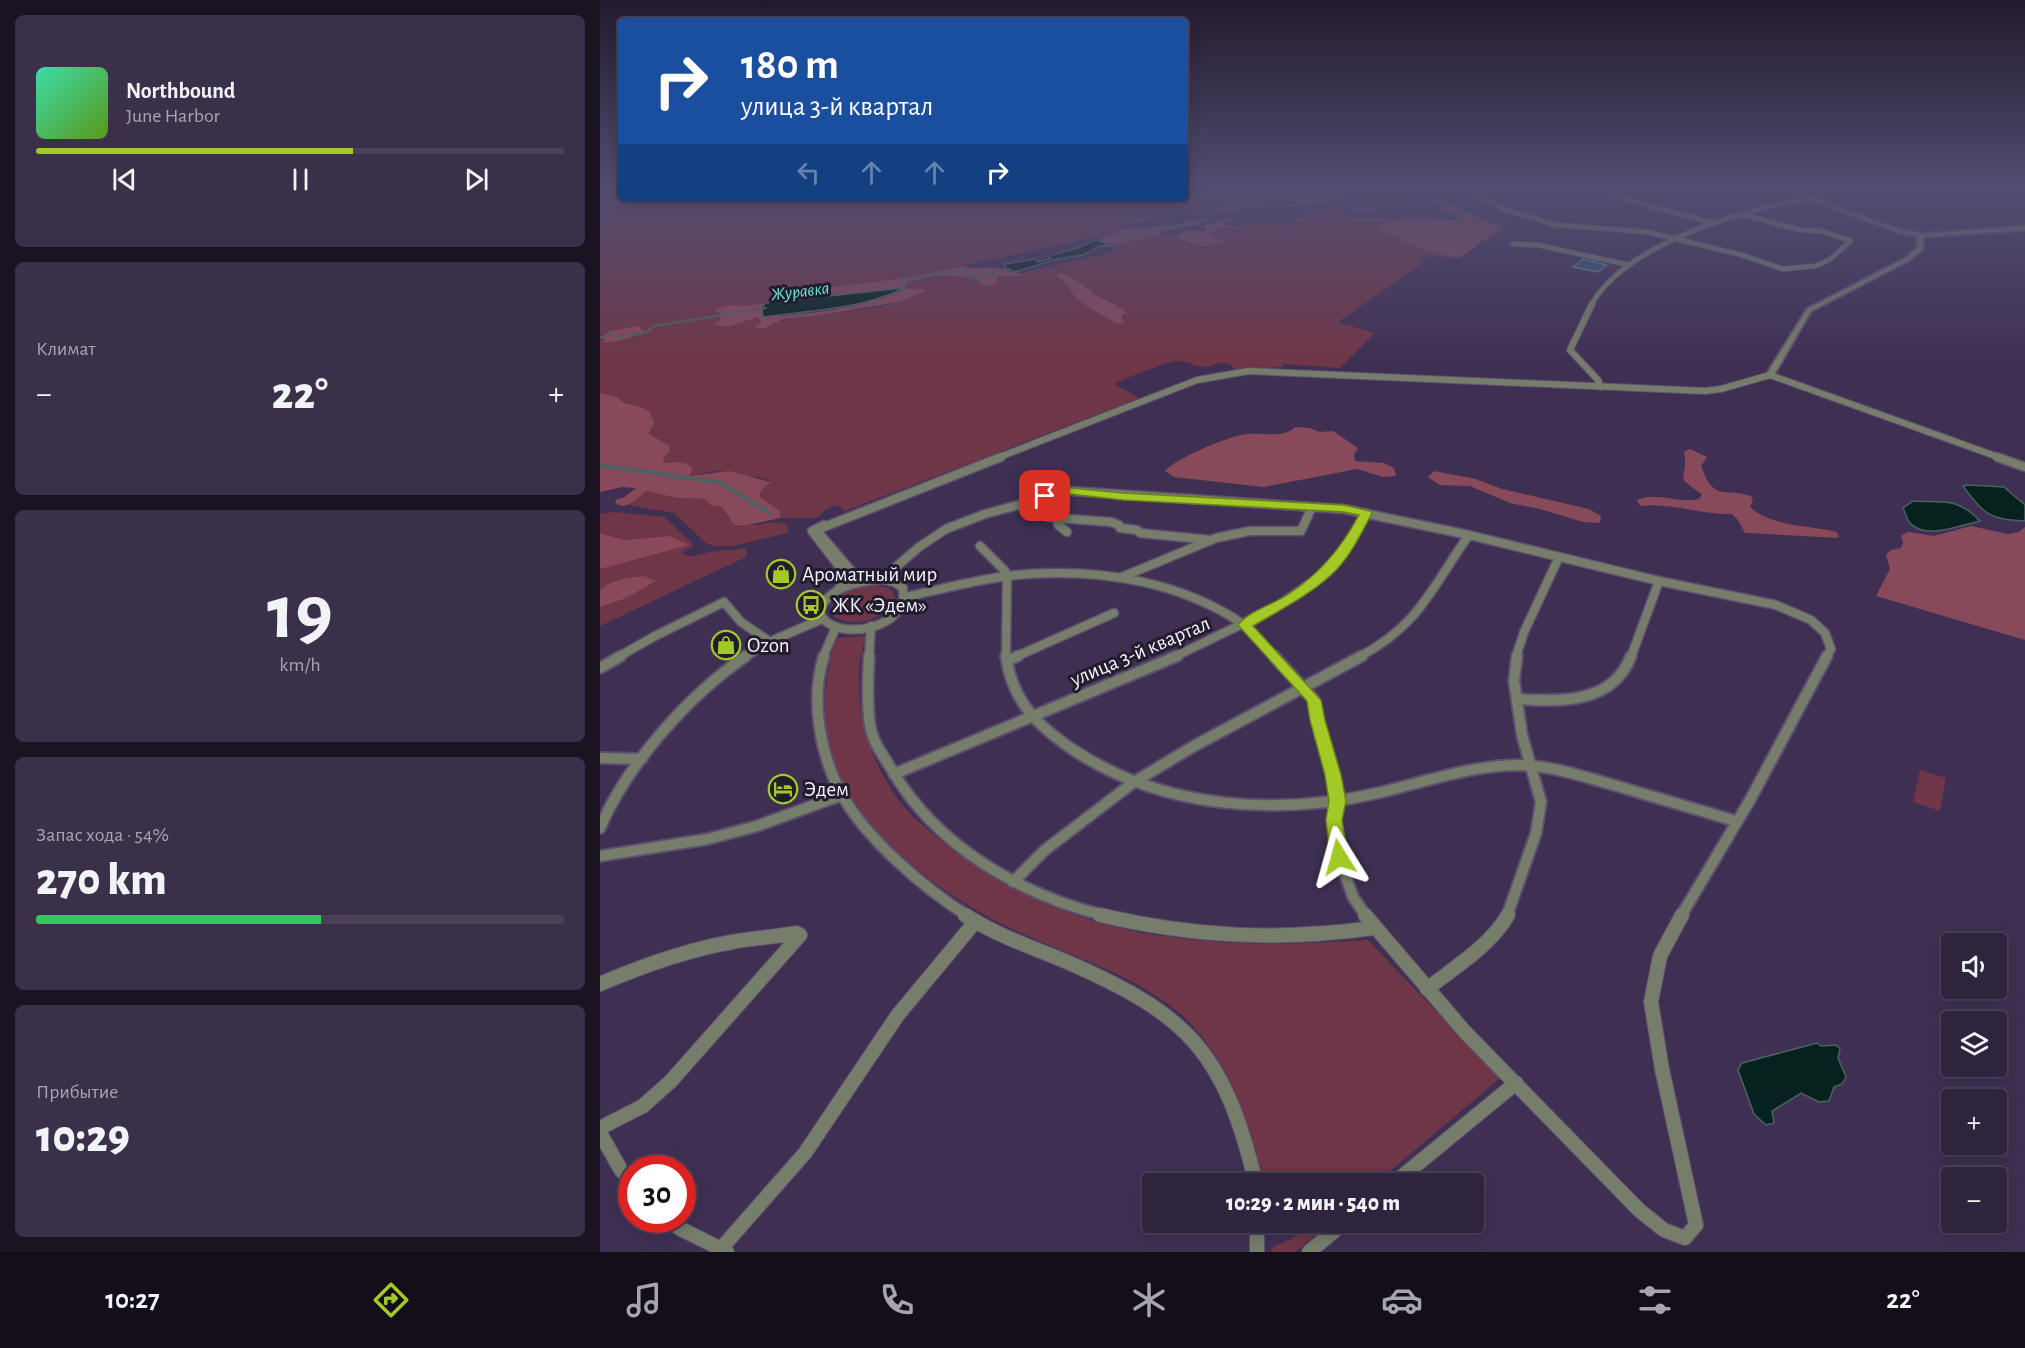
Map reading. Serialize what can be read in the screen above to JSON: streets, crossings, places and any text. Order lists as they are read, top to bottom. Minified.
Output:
{"streets":{"street":["улица 3-й квартал"]},"water":["Журавка"],"places":{"shop":["Ароматный мир","Ozon"],"bus stop":["ЖК «Эдем»"],"hotel":["Эдем"]},"page":{"turn":["180 m","улица 3-й квартал"],"song":["Northbound","June Harbor"],"tile":["Климат",["19","km/h"],["Запас хода · 54%","270 km"],["Прибытие","10:29"]],"heat":["−","22°","+"],"map_buttons":["+","−"],"limit":"30","trip":"10:29 · 2 мин · 540 m","tabs":["10:27","22°"]}}
